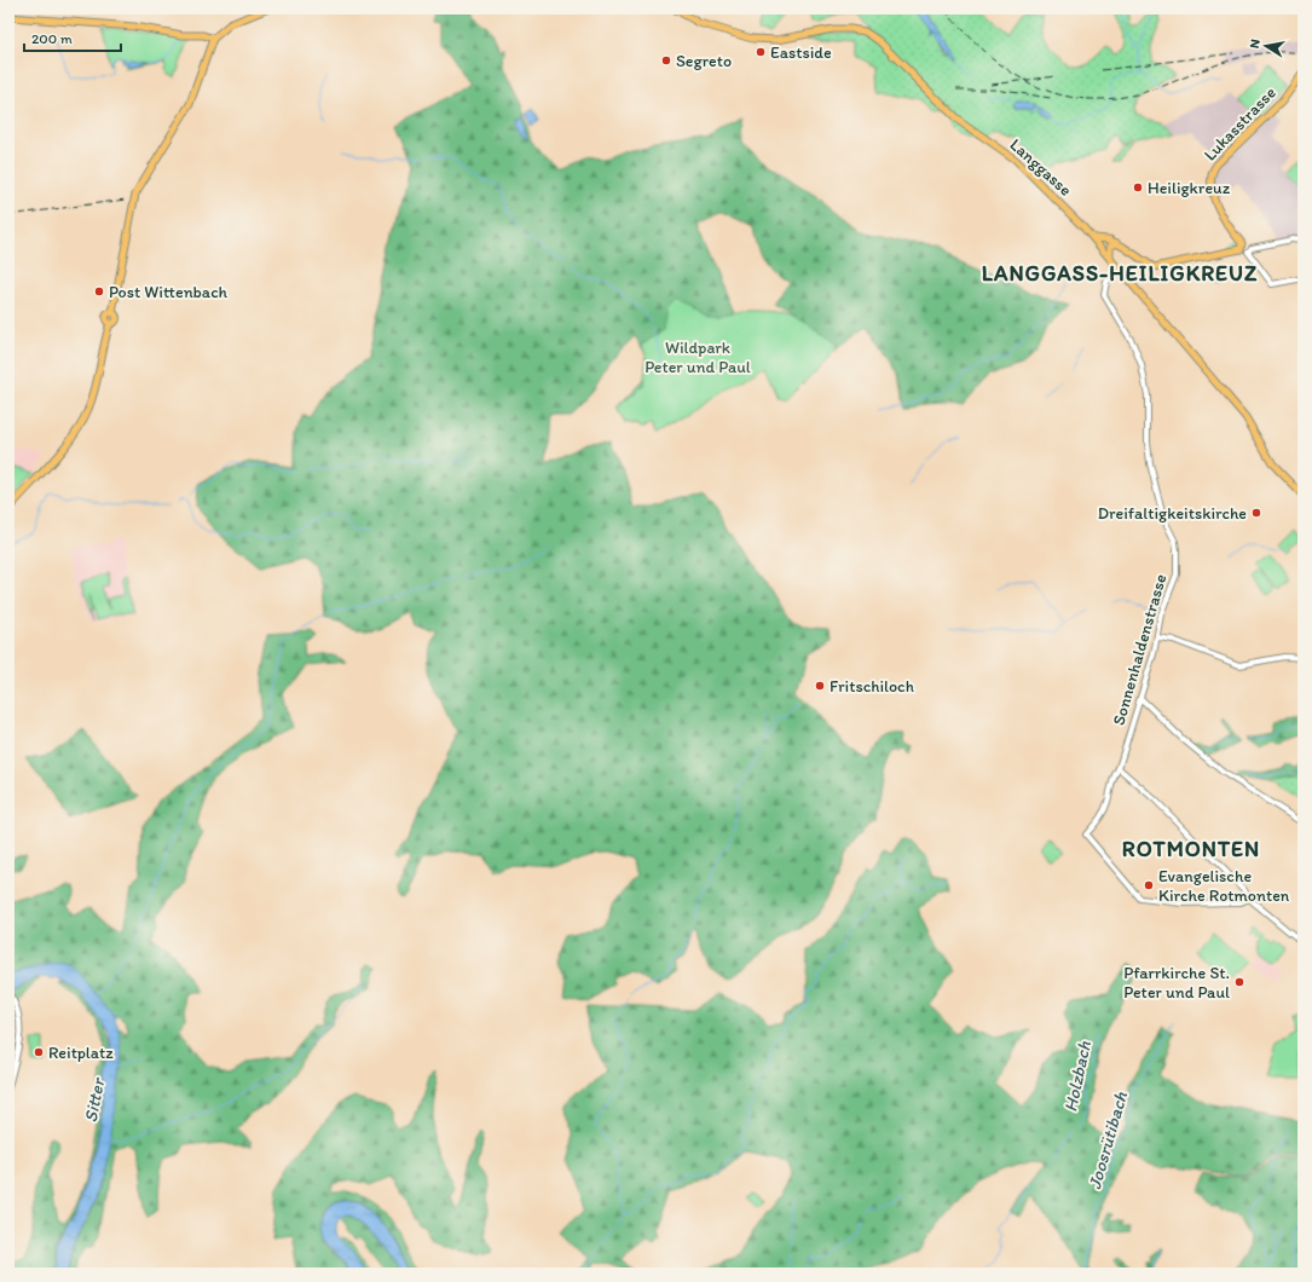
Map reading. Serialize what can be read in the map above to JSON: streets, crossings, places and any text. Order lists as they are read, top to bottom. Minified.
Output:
{"streets":{"main road":["Lukasstrasse","Langgasse"],"street":["Sonnenhaldenstrasse"]},"crossings":[["Langgasse","Sonnenhaldenstrasse"]],"districts":["LANGGASS-HEILIGKREUZ","ROTMONTEN"],"water":["Holzbach","Sitter","Joosrütibach"],"parks":["Wildpark Peter und Paul"],"places":["Eastside","Segreto","Heiligkreuz","Post Wittenbach","Dreifaltigkeitskirche","Fritschiloch","Evangelische Kirche Rotmonten","Pfarrkirche St. Peter und Paul","Reitplatz"],"scale_bar":"200 m","north":"left"}
